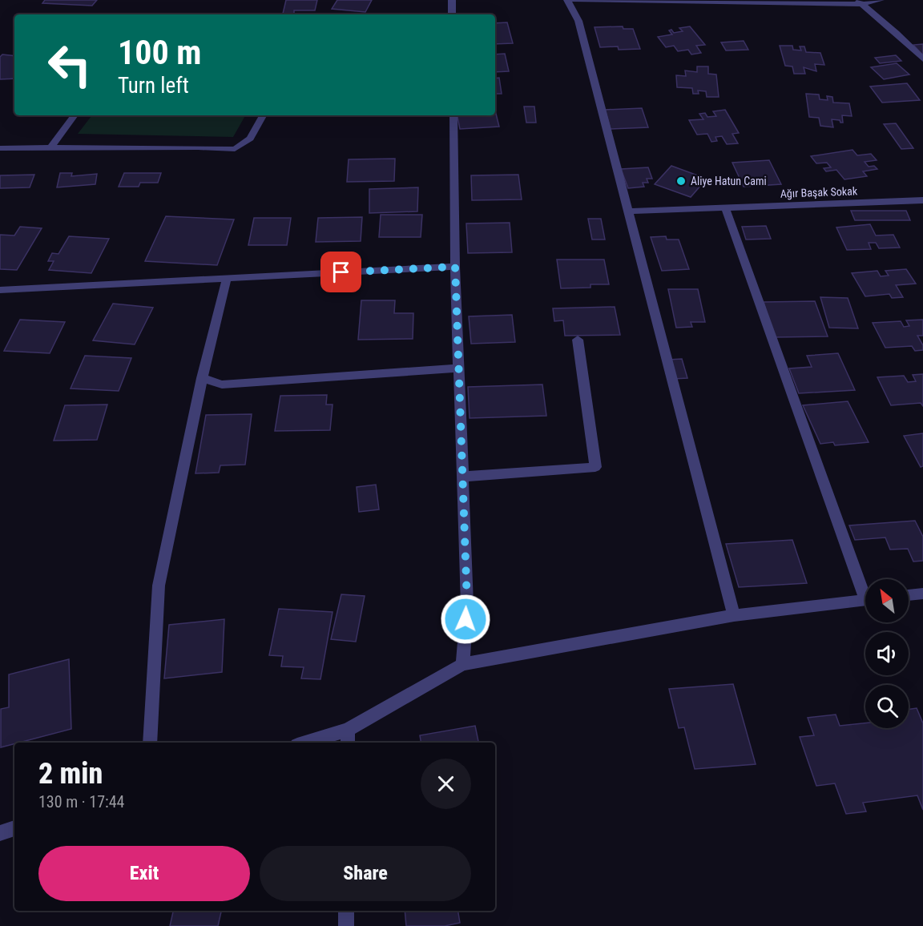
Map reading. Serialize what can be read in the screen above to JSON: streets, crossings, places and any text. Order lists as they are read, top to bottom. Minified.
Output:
{"streets":{"street":["Ağır Başak Sokak"]},"places":["Aliye Hatun Cami"],"north":"top left","page":{"turn":["100 m","Turn left"],"heading":["2 min","130 m · 17:44"],"buttons":["Exit","Share"]}}
